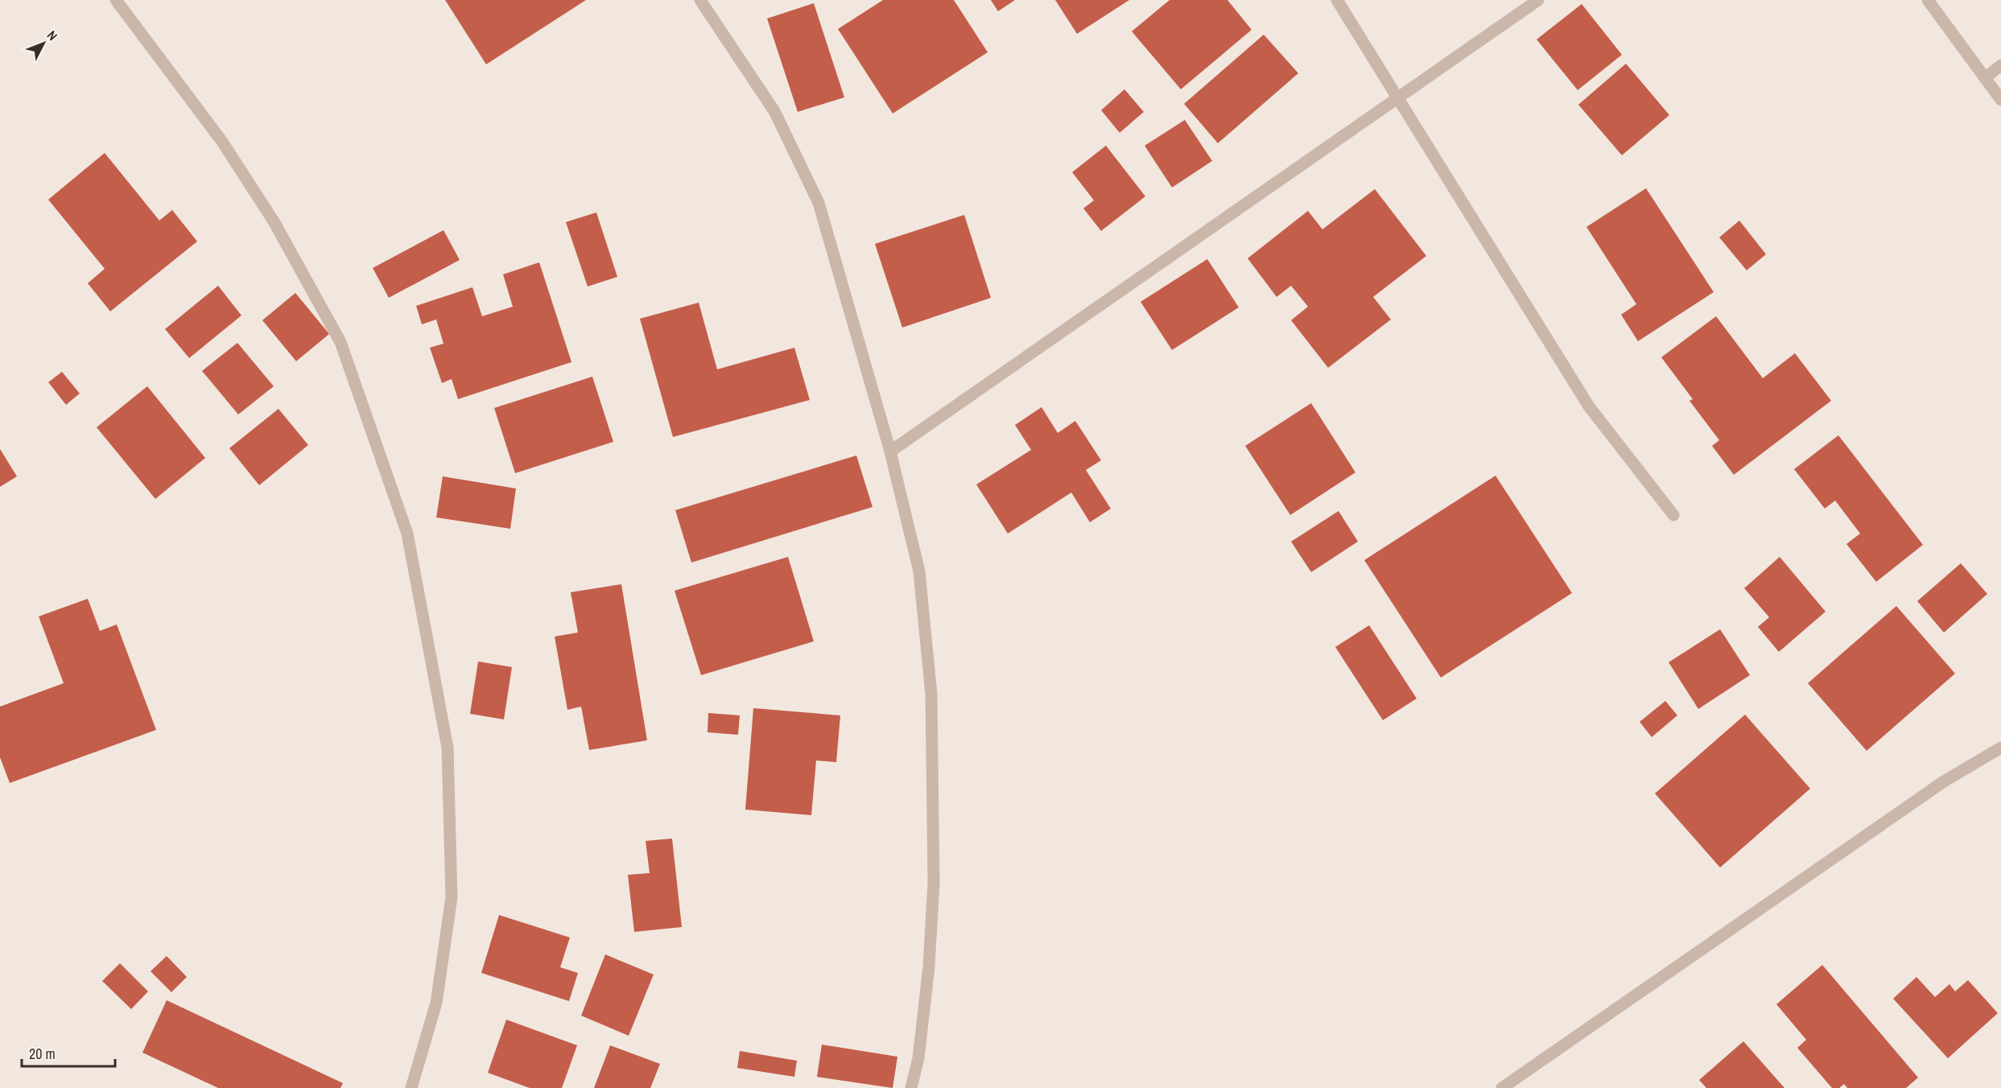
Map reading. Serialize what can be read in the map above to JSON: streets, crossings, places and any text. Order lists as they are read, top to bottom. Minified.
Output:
{"scale_bar":"20 m","north":"top right"}
